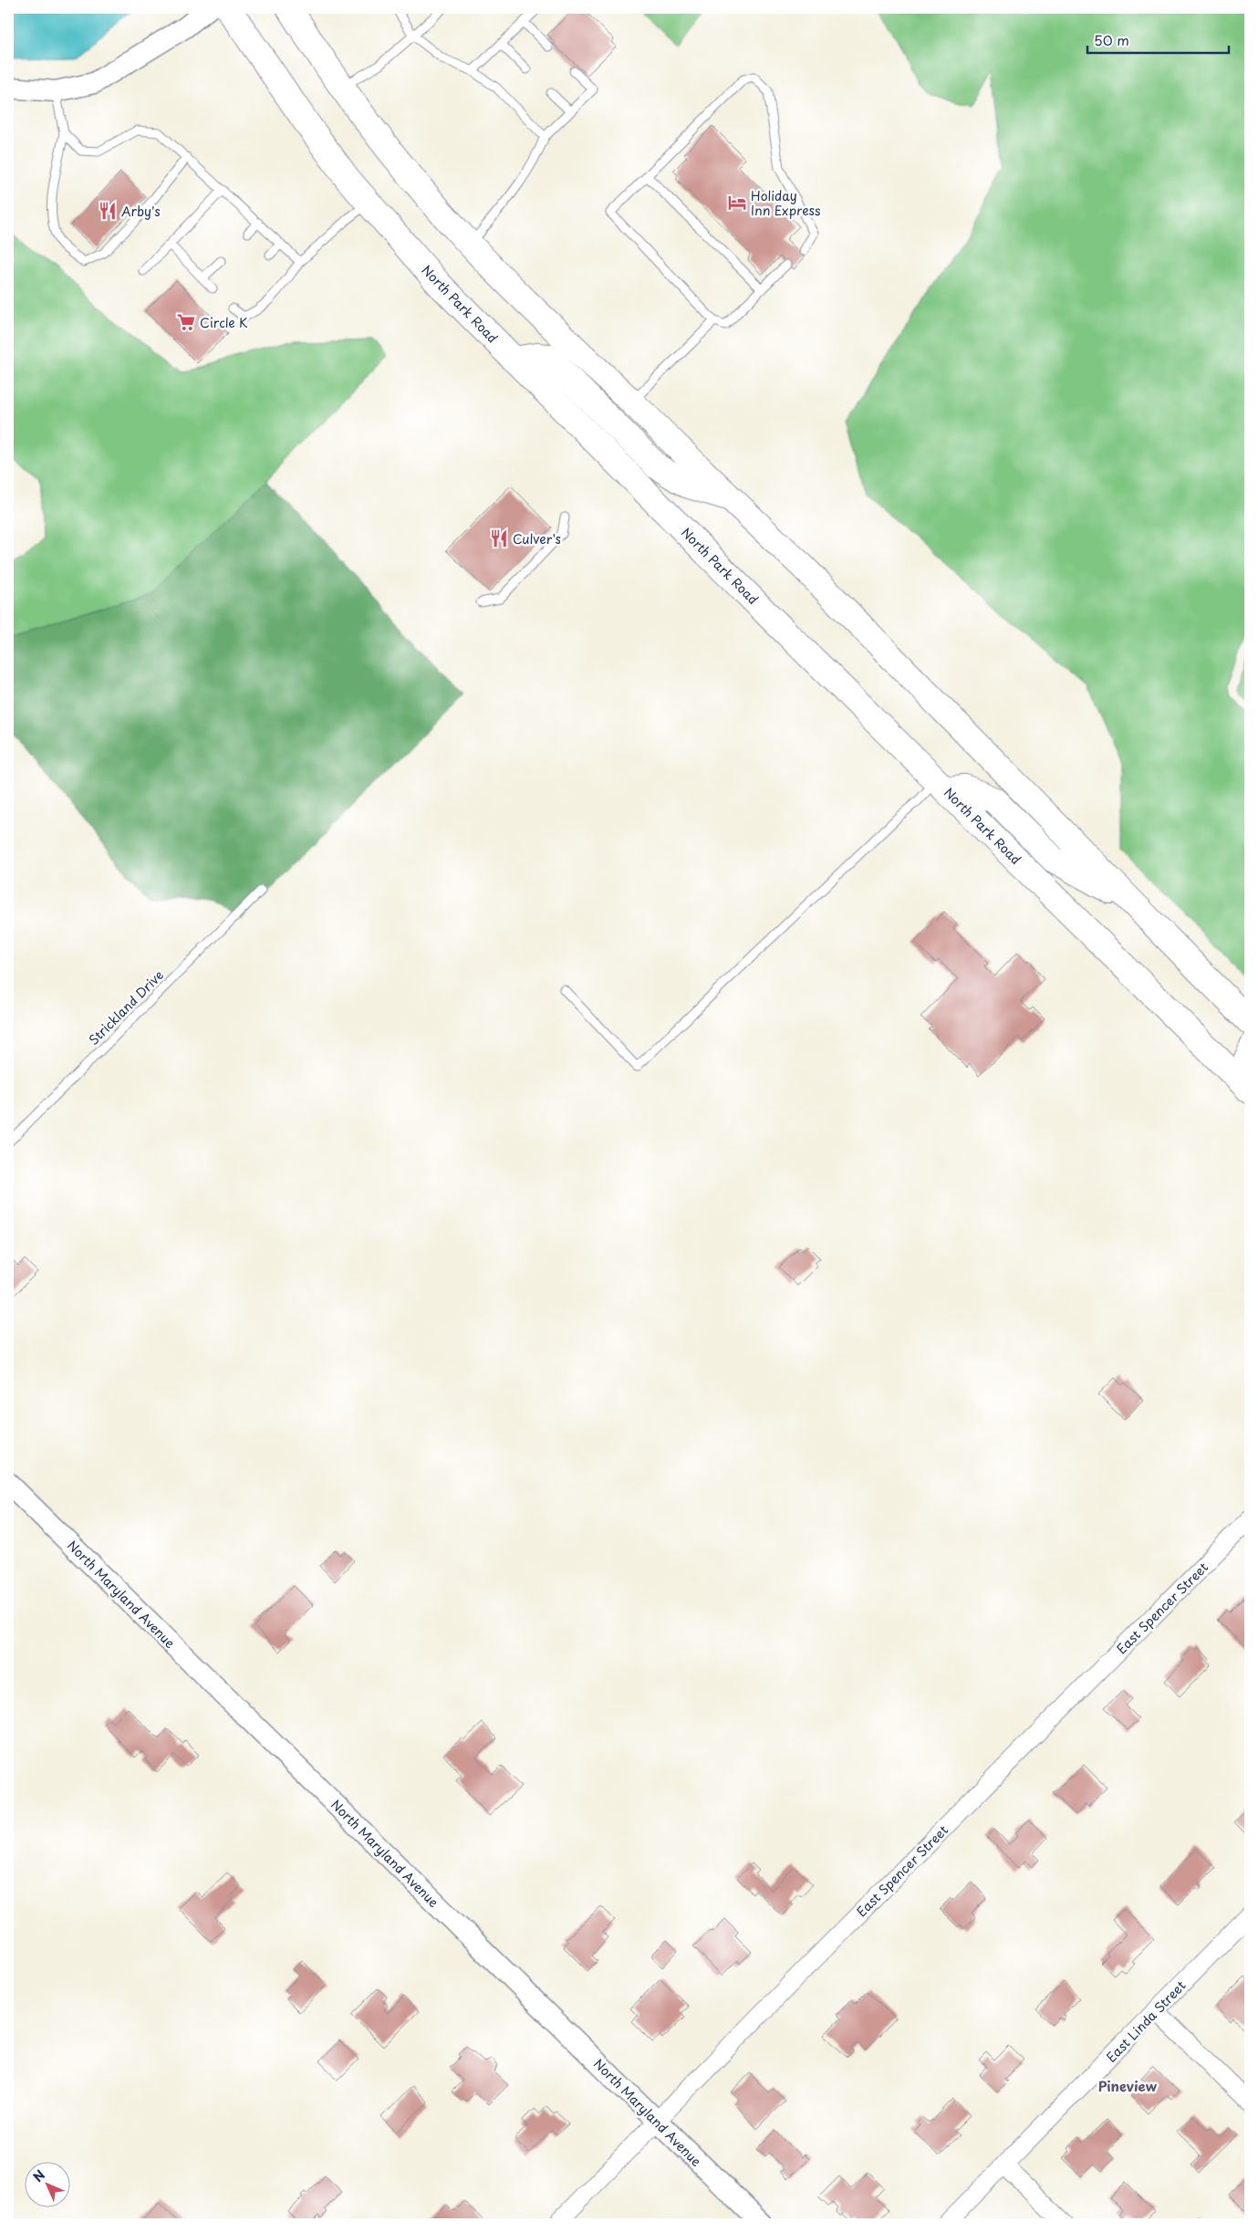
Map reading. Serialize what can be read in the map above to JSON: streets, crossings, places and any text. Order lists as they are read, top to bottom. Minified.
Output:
{"streets":{"main road":["North Park Road"],"street":["North Maryland Avenue","East Spencer Street","East Linda Street"],"lane":["Strickland Drive"]},"crossings":[["North Maryland Avenue","East Spencer Street"]],"districts":["Pineview"],"places":{"hotel":["Holiday Inn Express"],"restaurant":["Arby's","Culver's"],"supermarket":["Circle K"]},"scale_bar":"50 m","north":"top left"}
